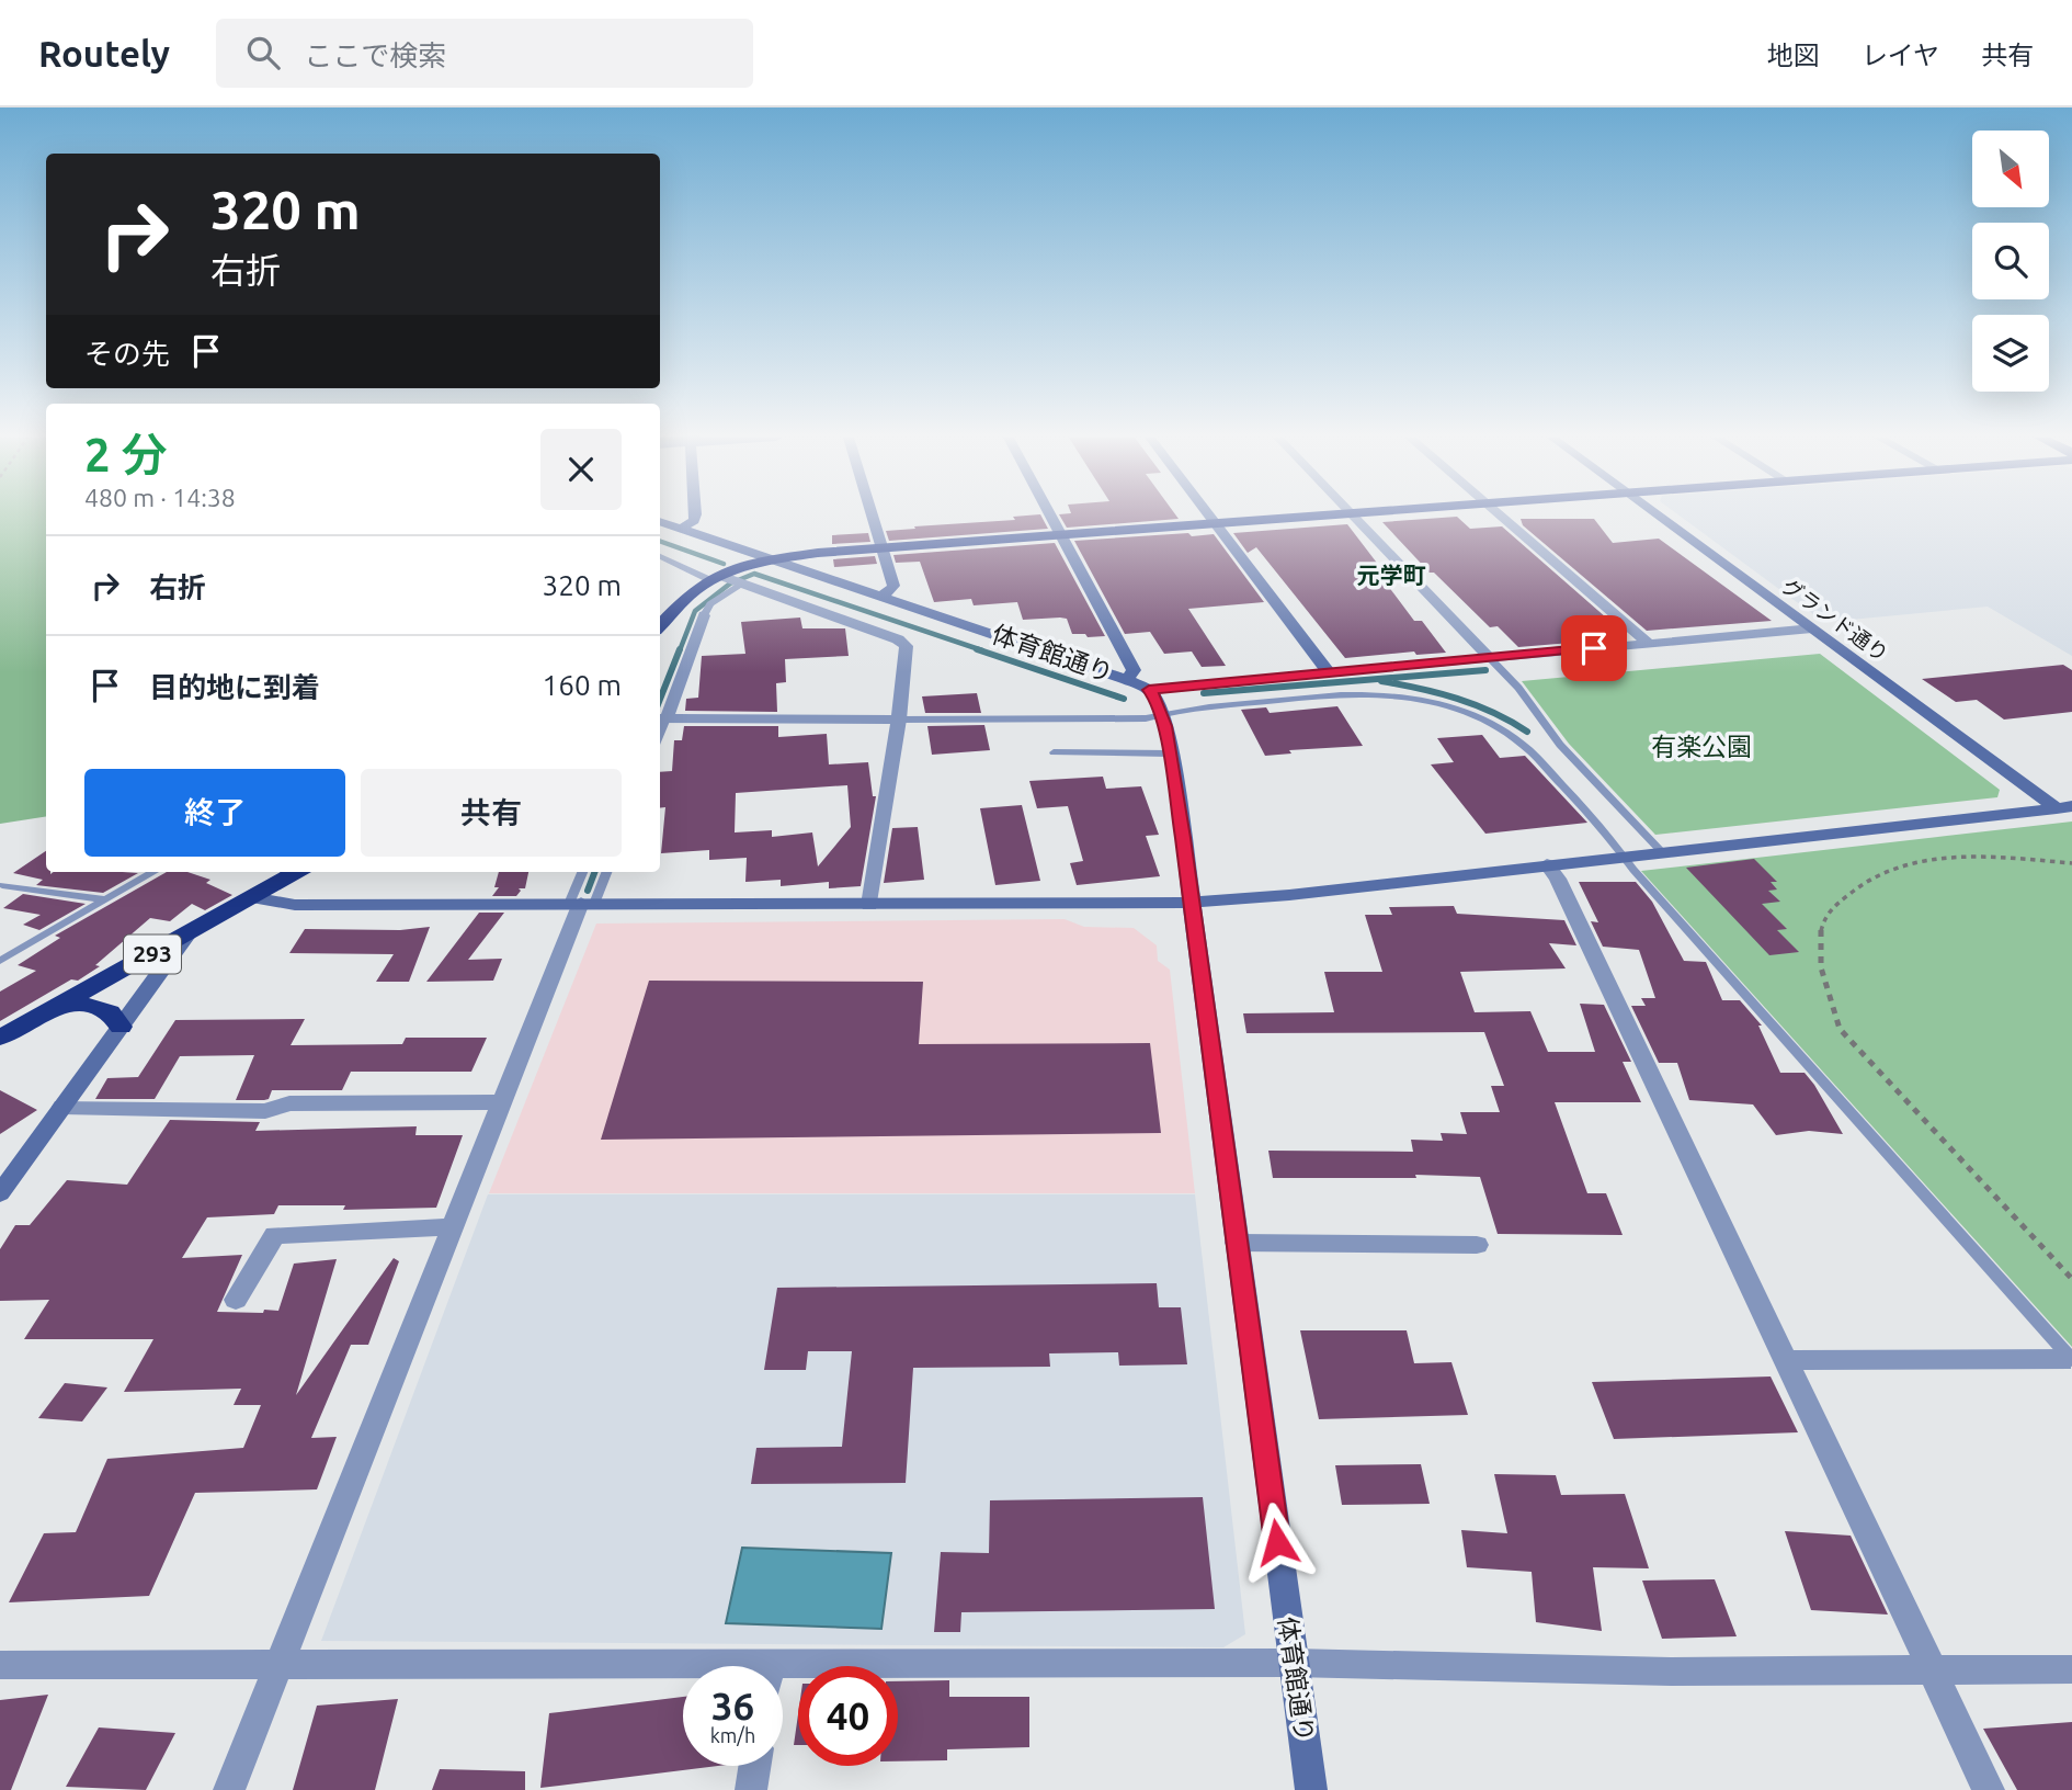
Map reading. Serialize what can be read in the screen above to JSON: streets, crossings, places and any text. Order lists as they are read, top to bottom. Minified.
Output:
{"streets":{"highway":["293"],"street":["グランド通り","体育館通り"]},"districts":["元学町"],"parks":["有楽公園"],"north":"bottom right","page":{"header":"Routely","search":"ここで検索","nav":["地図","レイヤ","共有"],"turn":["320 m","右折"],"then":"その先","heading":["2 分","480 m · 14:38"],"list":[{"name":"右折","value":"320 m"},{"name":"目的地に到着","value":"160 m"}],"buttons":["終了","共有"],"speed":"36 km/h","limit":"40"}}
